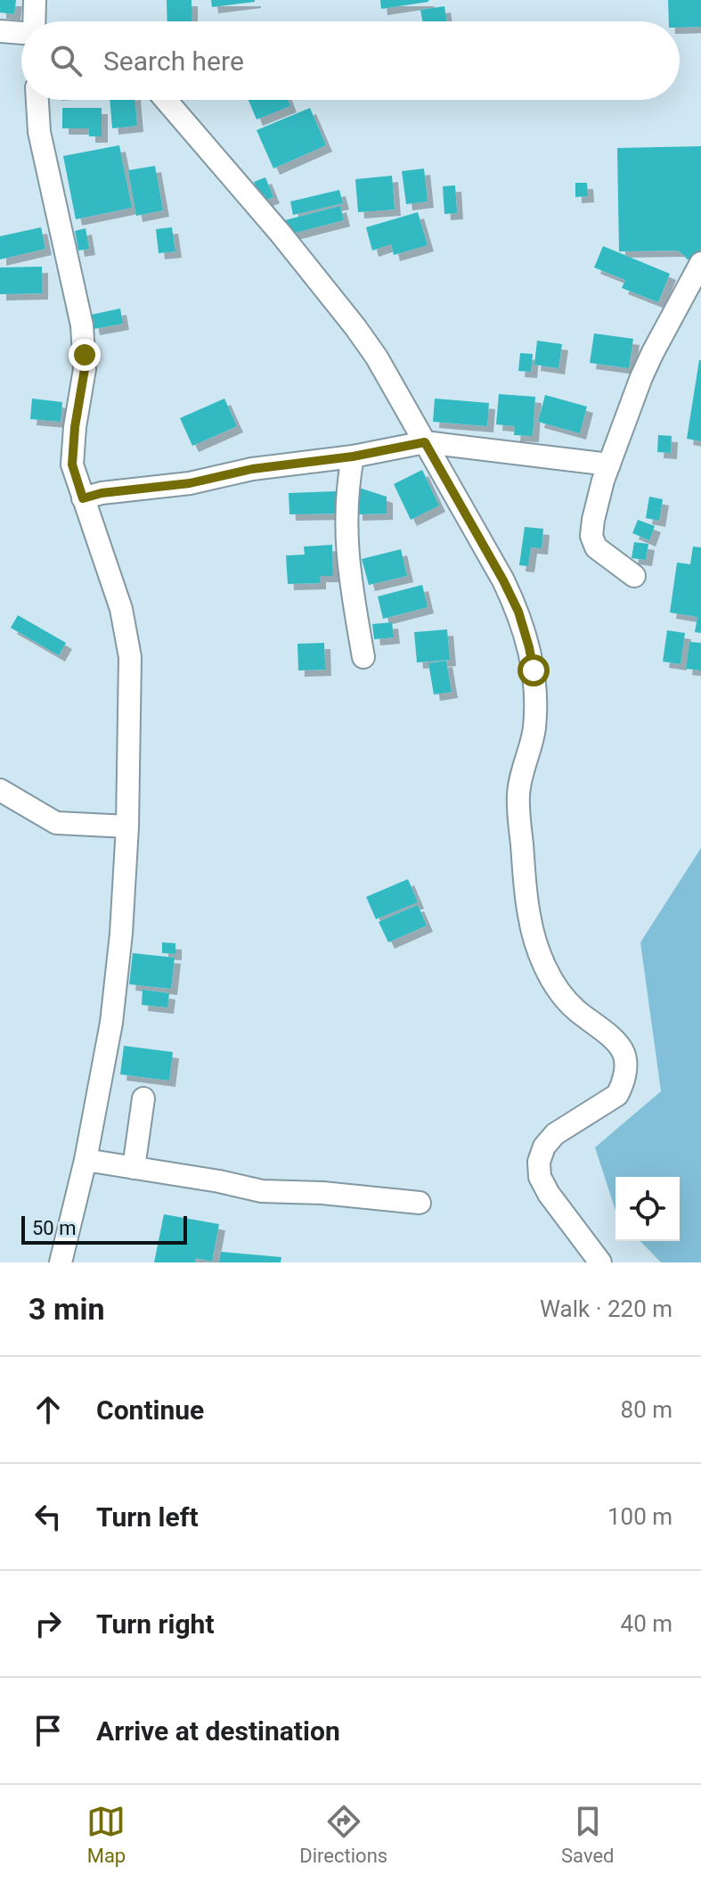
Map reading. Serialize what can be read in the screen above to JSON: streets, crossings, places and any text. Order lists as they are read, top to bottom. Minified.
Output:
{"scale_bar":"50 m","page":{"search":"Search here","scale":"50 m","heading":["3 min","Walk · 220 m"],"list":[["Continue","80 m"],["Turn left","100 m"],["Turn right","40 m"],"Arrive at destination"],"nav":["Map","Directions","Saved"]}}
